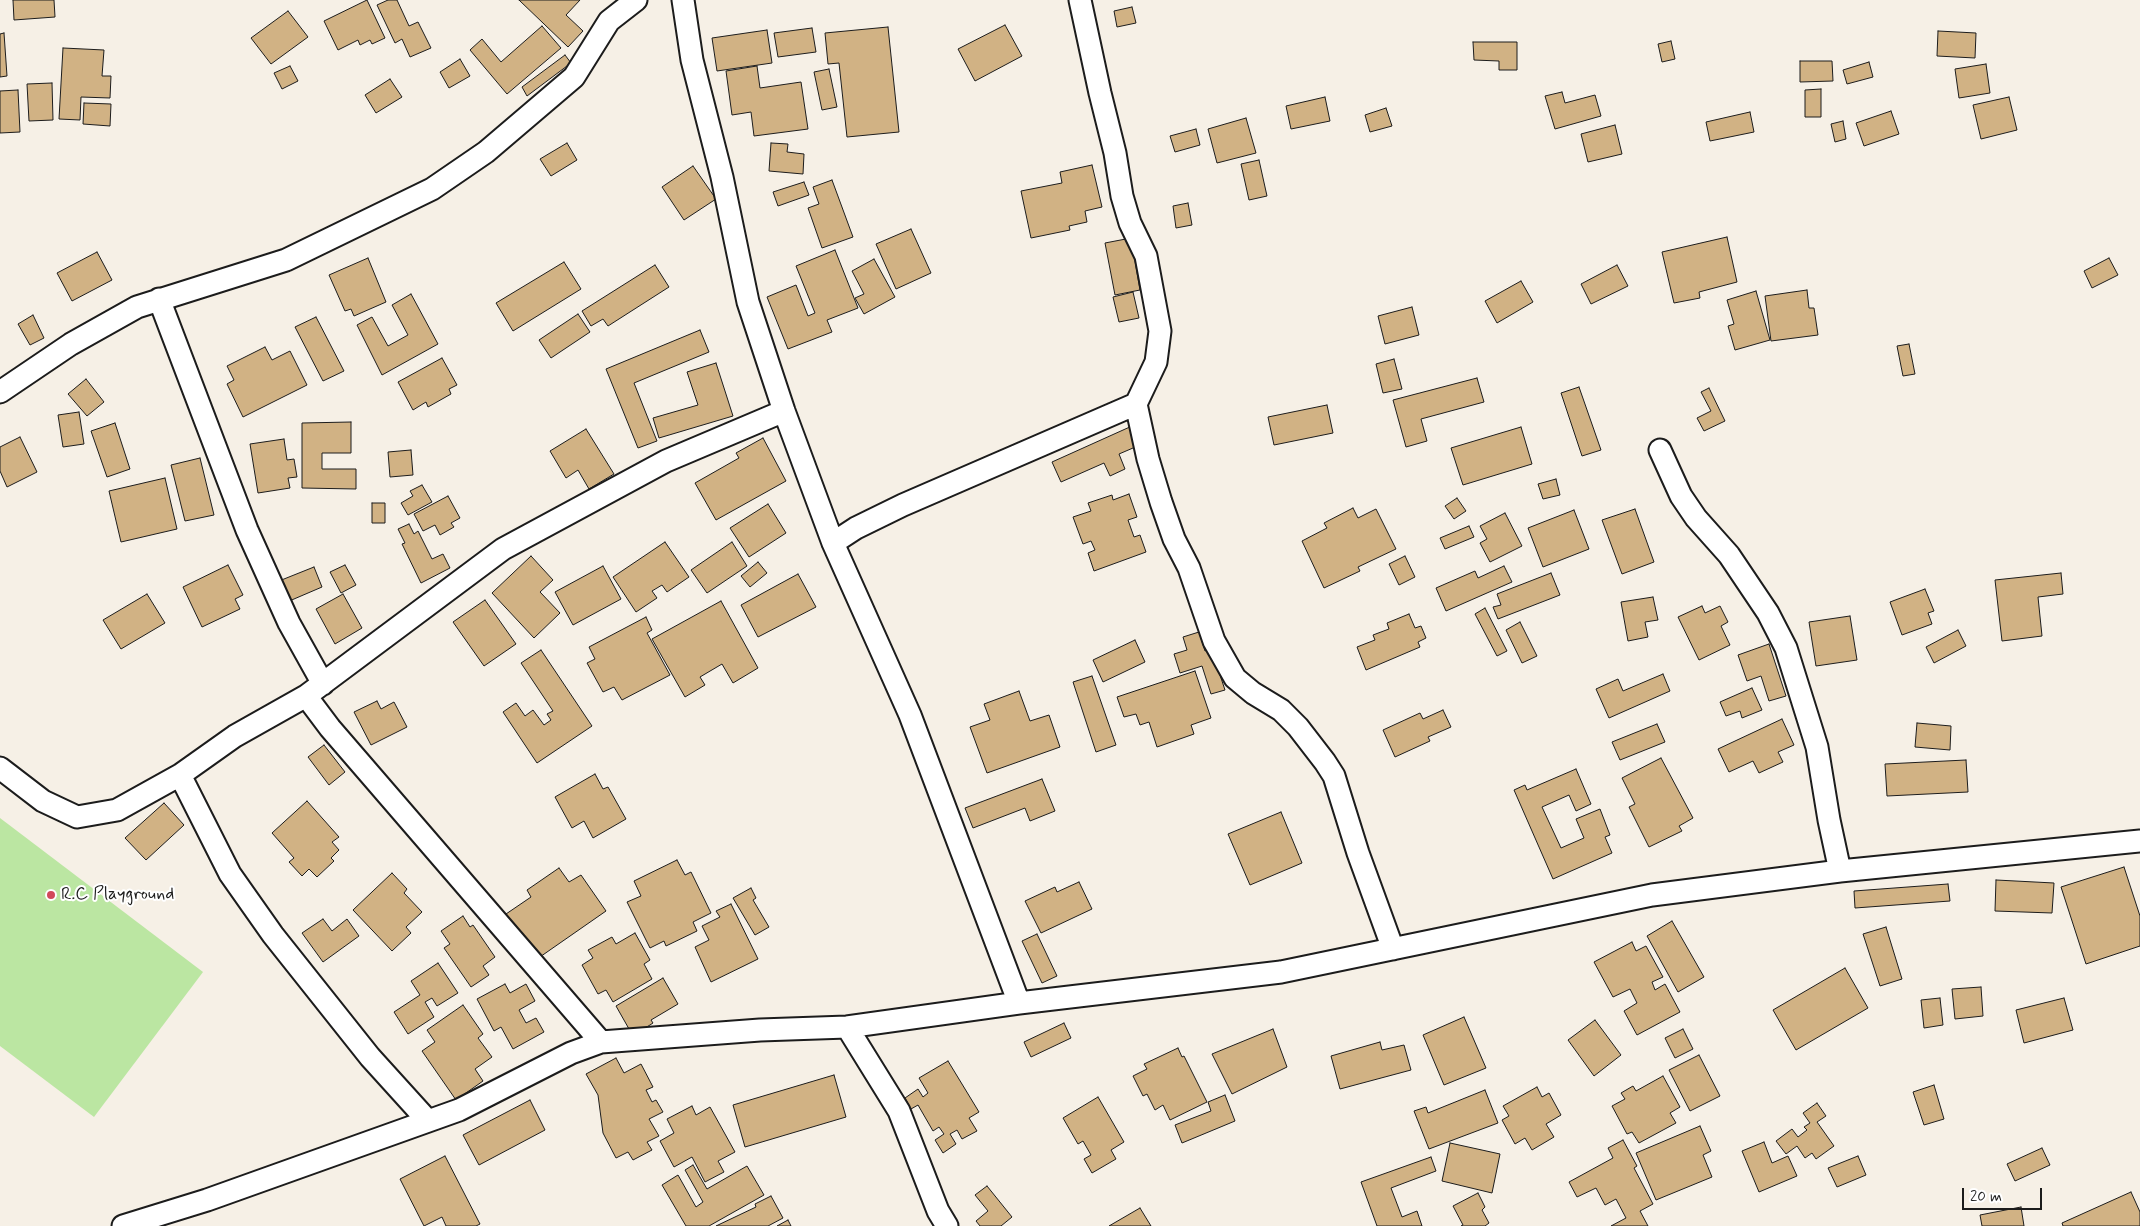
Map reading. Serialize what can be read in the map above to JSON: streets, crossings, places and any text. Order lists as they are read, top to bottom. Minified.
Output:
{"places":["R.C Playground"],"scale_bar":"20 m"}
